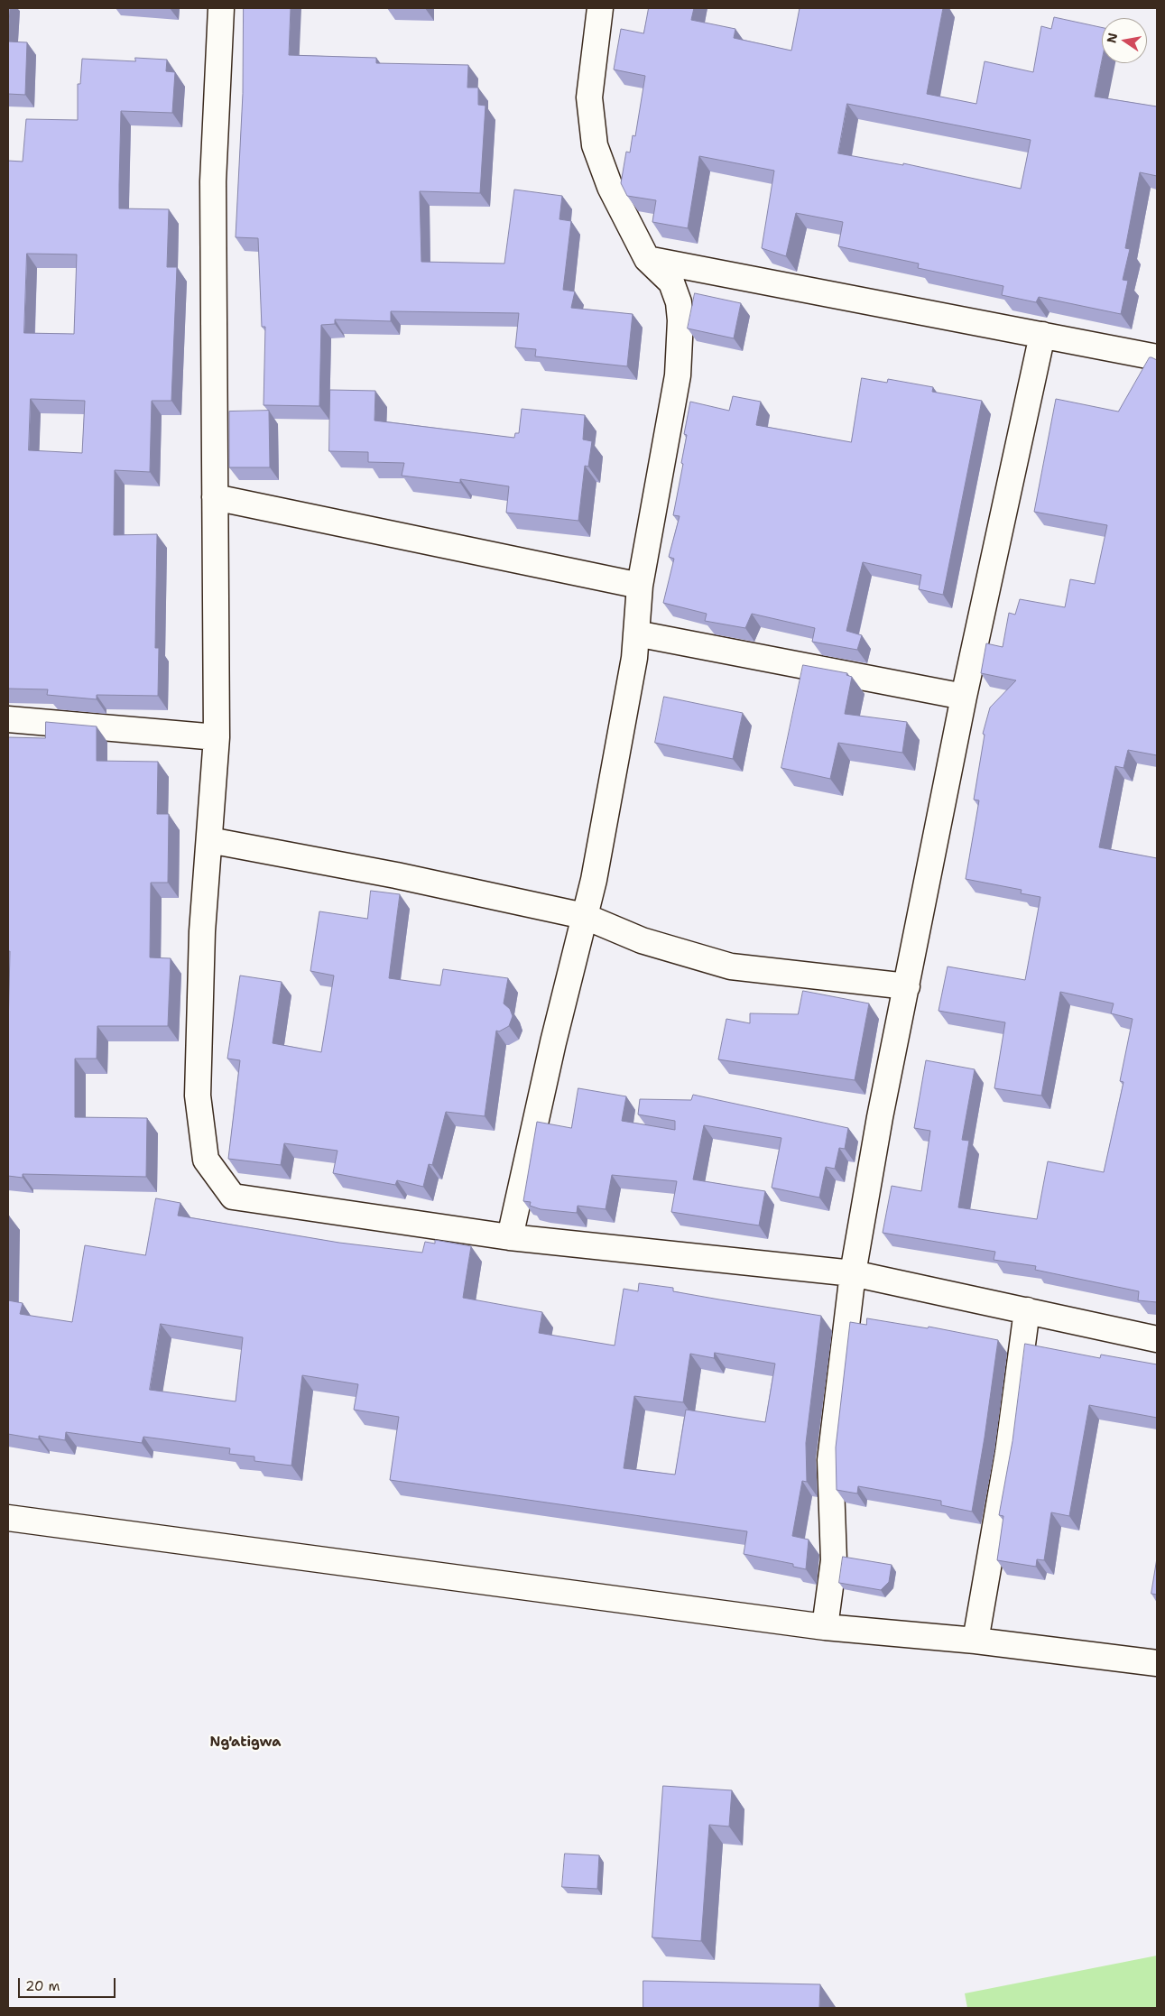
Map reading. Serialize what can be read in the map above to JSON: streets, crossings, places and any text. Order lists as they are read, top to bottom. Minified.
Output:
{"districts":["Ng'atigwa"],"scale_bar":"20 m","north":"left"}
